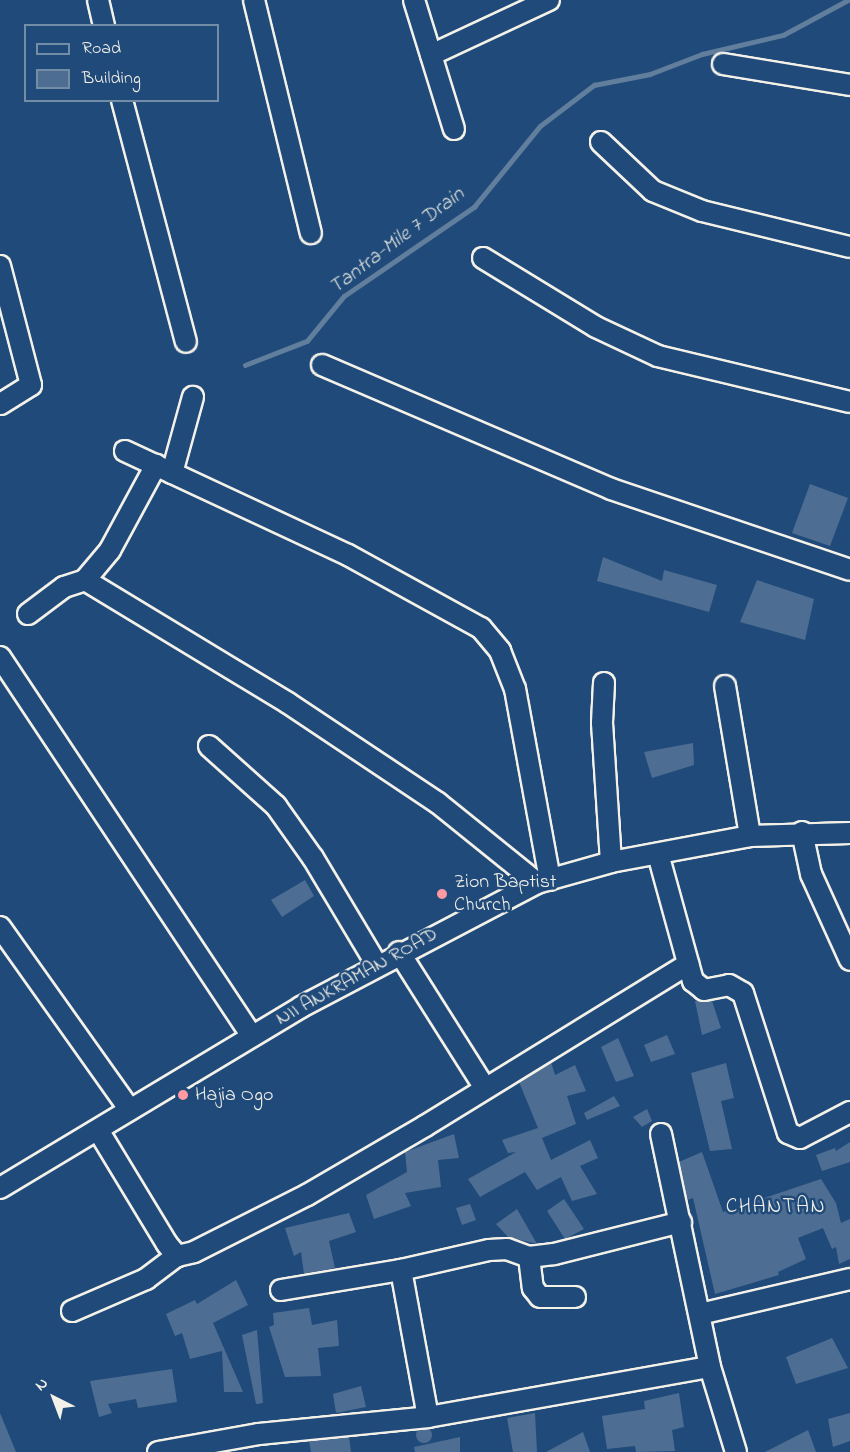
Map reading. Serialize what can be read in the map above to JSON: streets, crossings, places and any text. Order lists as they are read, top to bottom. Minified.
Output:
{"streets":{"street":["NII ANKRAMAN ROAD"]},"districts":["CHANTAN"],"water":["Tantra-Mile 7 Drain"],"places":["Zion Baptist Church","Hajia Ogo"],"legend":["Road","Building"],"north":"top left"}
